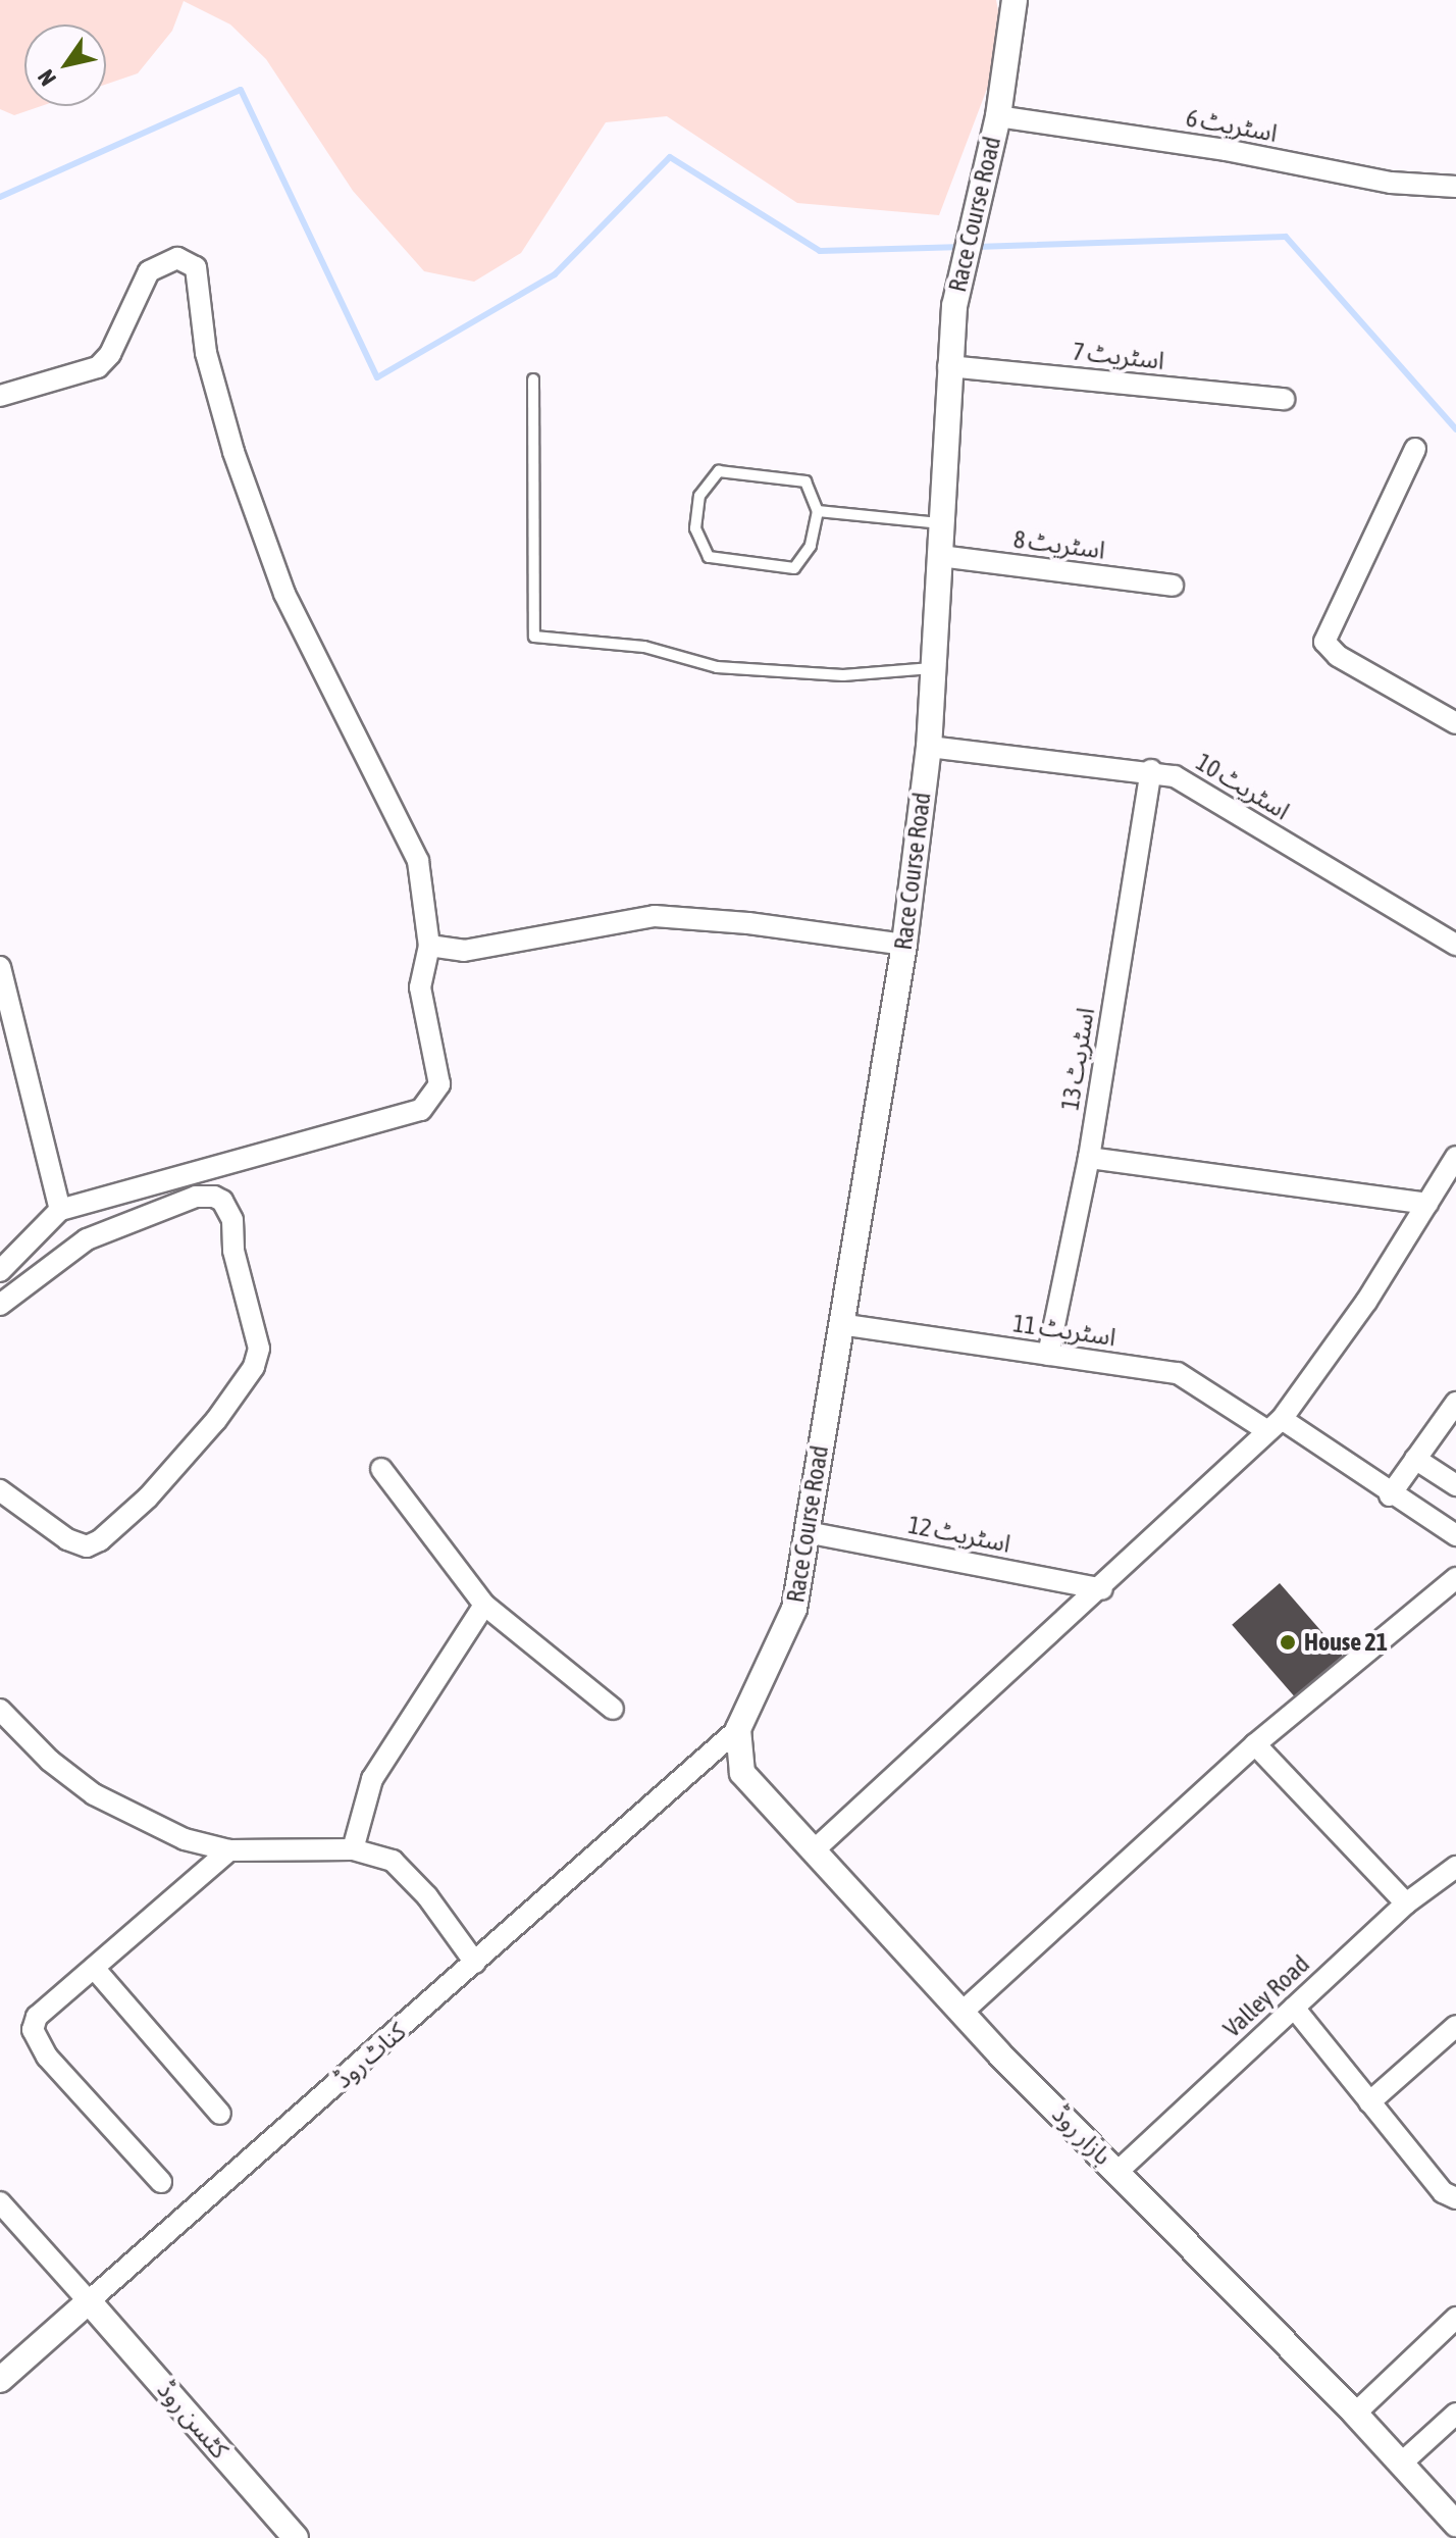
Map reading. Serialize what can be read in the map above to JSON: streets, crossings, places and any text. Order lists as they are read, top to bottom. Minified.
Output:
{"streets":{"street":["اسٹریٹ 6","Race Course Road","اسٹریٹ 7","اسٹریٹ 8","اسٹریٹ 10","اسٹریٹ 13","اسٹریٹ 11","اسٹریٹ 12","Valley Road","کناٹ روڈ","بازار روڈ","کٹسن روڈ"]},"crossings":[["اسٹریٹ 6","Race Course Road"],["Race Course Road","اسٹریٹ 7"],["Race Course Road","اسٹریٹ 8"],["Race Course Road","اسٹریٹ 10"],["Race Course Road","اسٹریٹ 11"],["Race Course Road","اسٹریٹ 12"],["Race Course Road","کناٹ روڈ"],["Race Course Road","بازار روڈ"],["اسٹریٹ 10","اسٹریٹ 13"],["اسٹریٹ 13","اسٹریٹ 11"],["Valley Road","بازار روڈ"],["کناٹ روڈ","بازار روڈ"],["کناٹ روڈ","کٹسن روڈ"]],"places":["House 21"],"north":"bottom left"}
